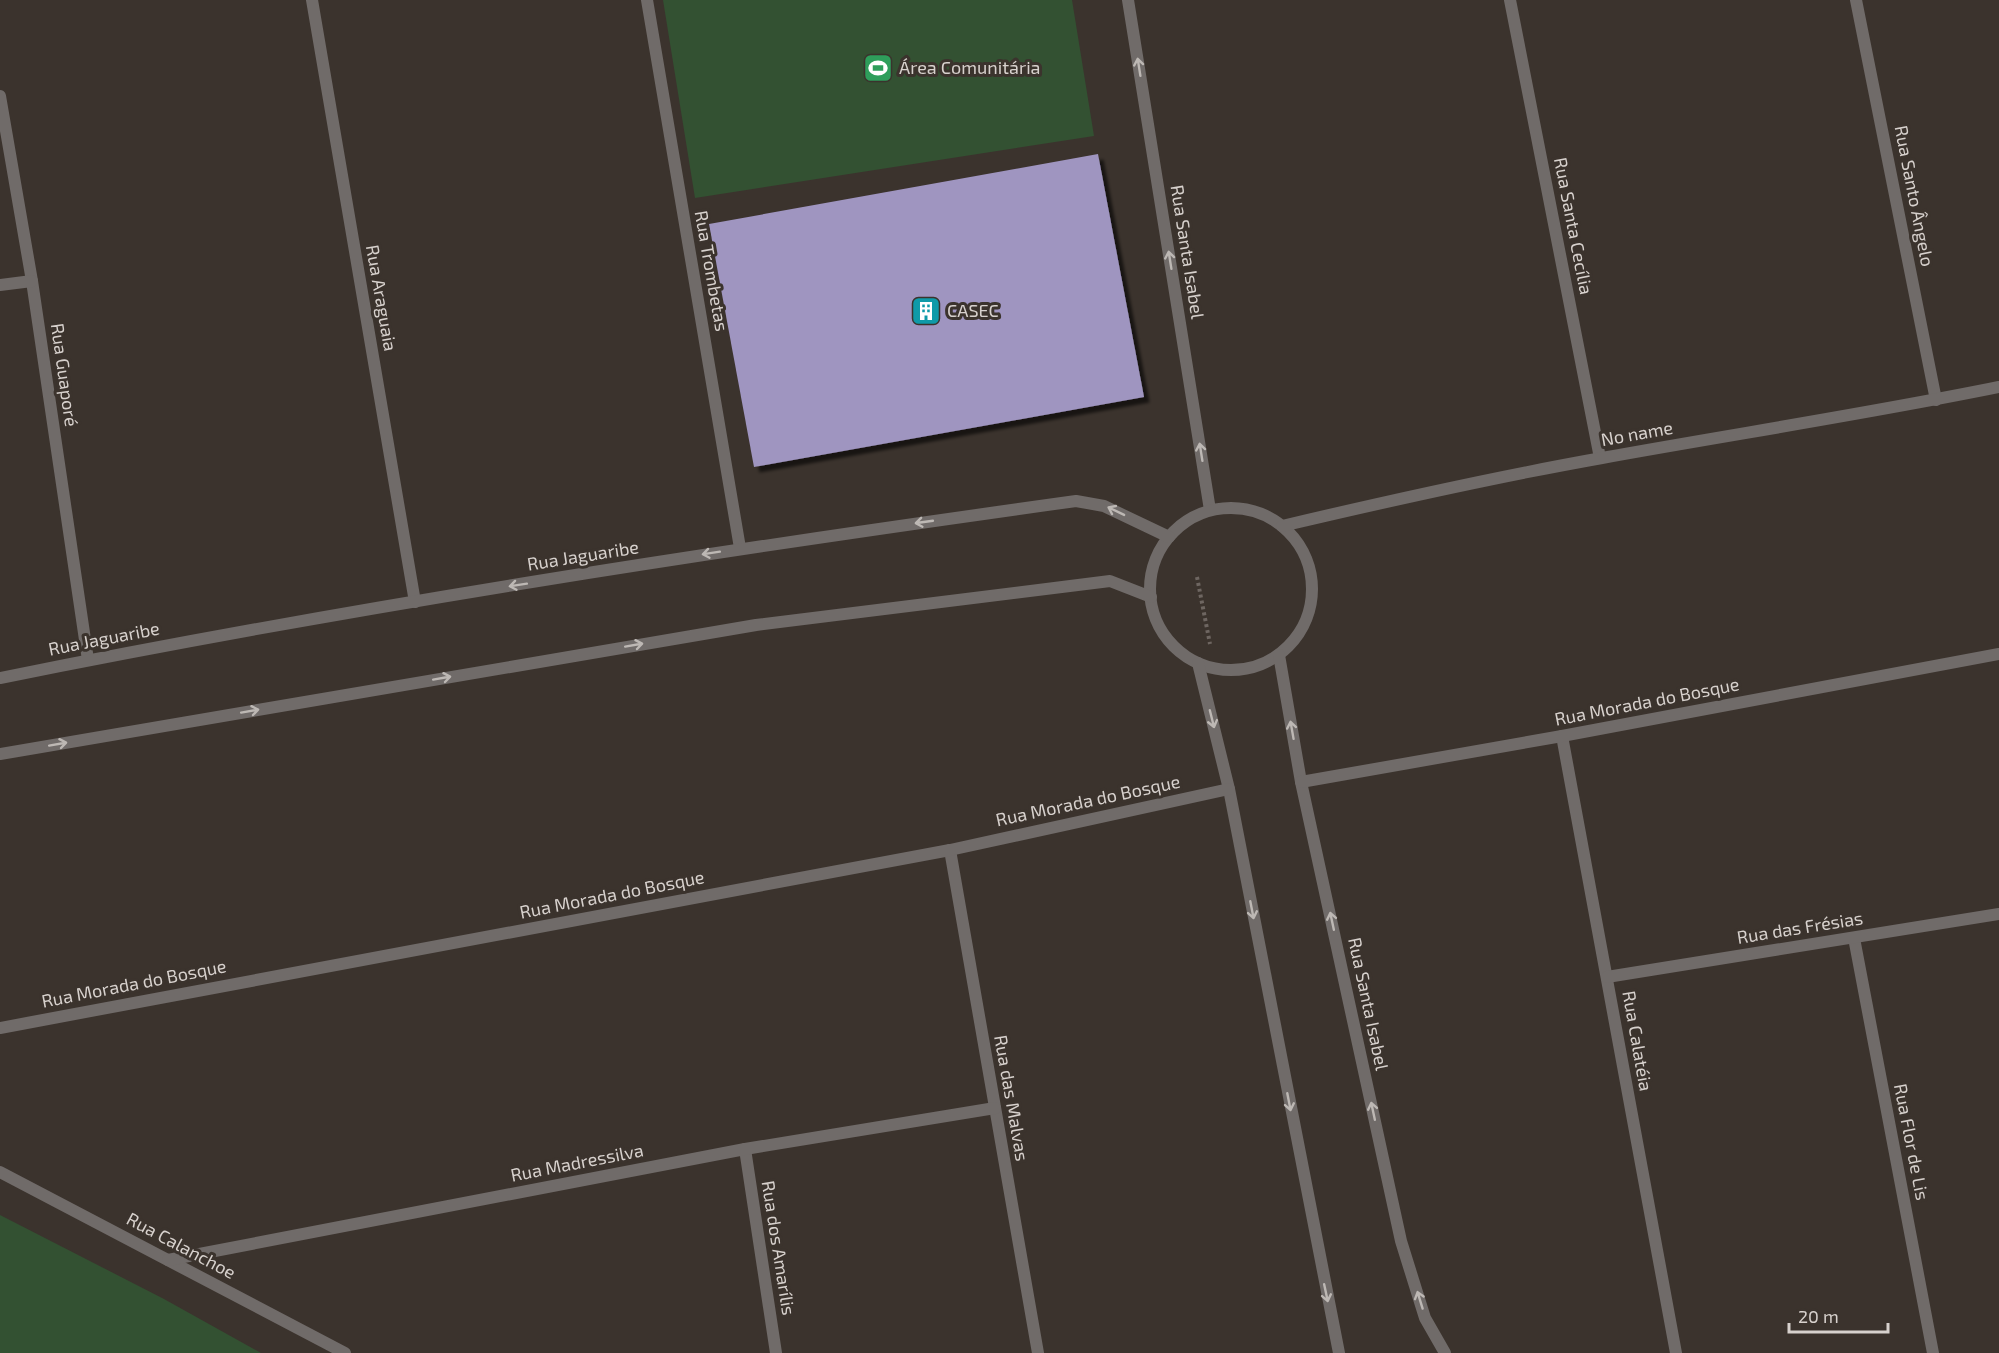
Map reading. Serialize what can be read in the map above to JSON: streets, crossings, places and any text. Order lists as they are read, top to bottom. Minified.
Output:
{"streets":{"street":["Rua Santo Ângelo","Rua Santa Cecília","Rua Santa Isabel","Rua Trombetas","Rua Araguaia","Rua Guaporé","No name","Rua Jaguaribe","Rua Morada do Bosque","Rua das Frésias","Rua Calatéia","Rua das Malvas","Rua Flor de Lis","Rua Madressilva","Rua Calanchoe","Rua dos Amarílis"]},"crossings":[["Rua Santo Ângelo","No name"],["Rua Santa Cecília","No name"],["Rua Santa Isabel","No name"],["Rua Santa Isabel","Rua Jaguaribe"],["Rua Santa Isabel","Rua Morada do Bosque"],["Rua Trombetas","Rua Jaguaribe"],["Rua Araguaia","Rua Jaguaribe"],["Rua Guaporé","Rua Jaguaribe"],["No name","Rua Jaguaribe"],["Rua Morada do Bosque","Rua Calatéia"],["Rua Morada do Bosque","Rua das Malvas"],["Rua das Frésias","Rua Calatéia"],["Rua das Frésias","Rua Flor de Lis"],["Rua das Malvas","Rua Madressilva"],["Rua Madressilva","Rua Calanchoe"],["Rua Madressilva","Rua dos Amarílis"]],"places":{"sports":["Área Comunitária"],"building":["CASEC"]},"scale_bar":"20 m"}
